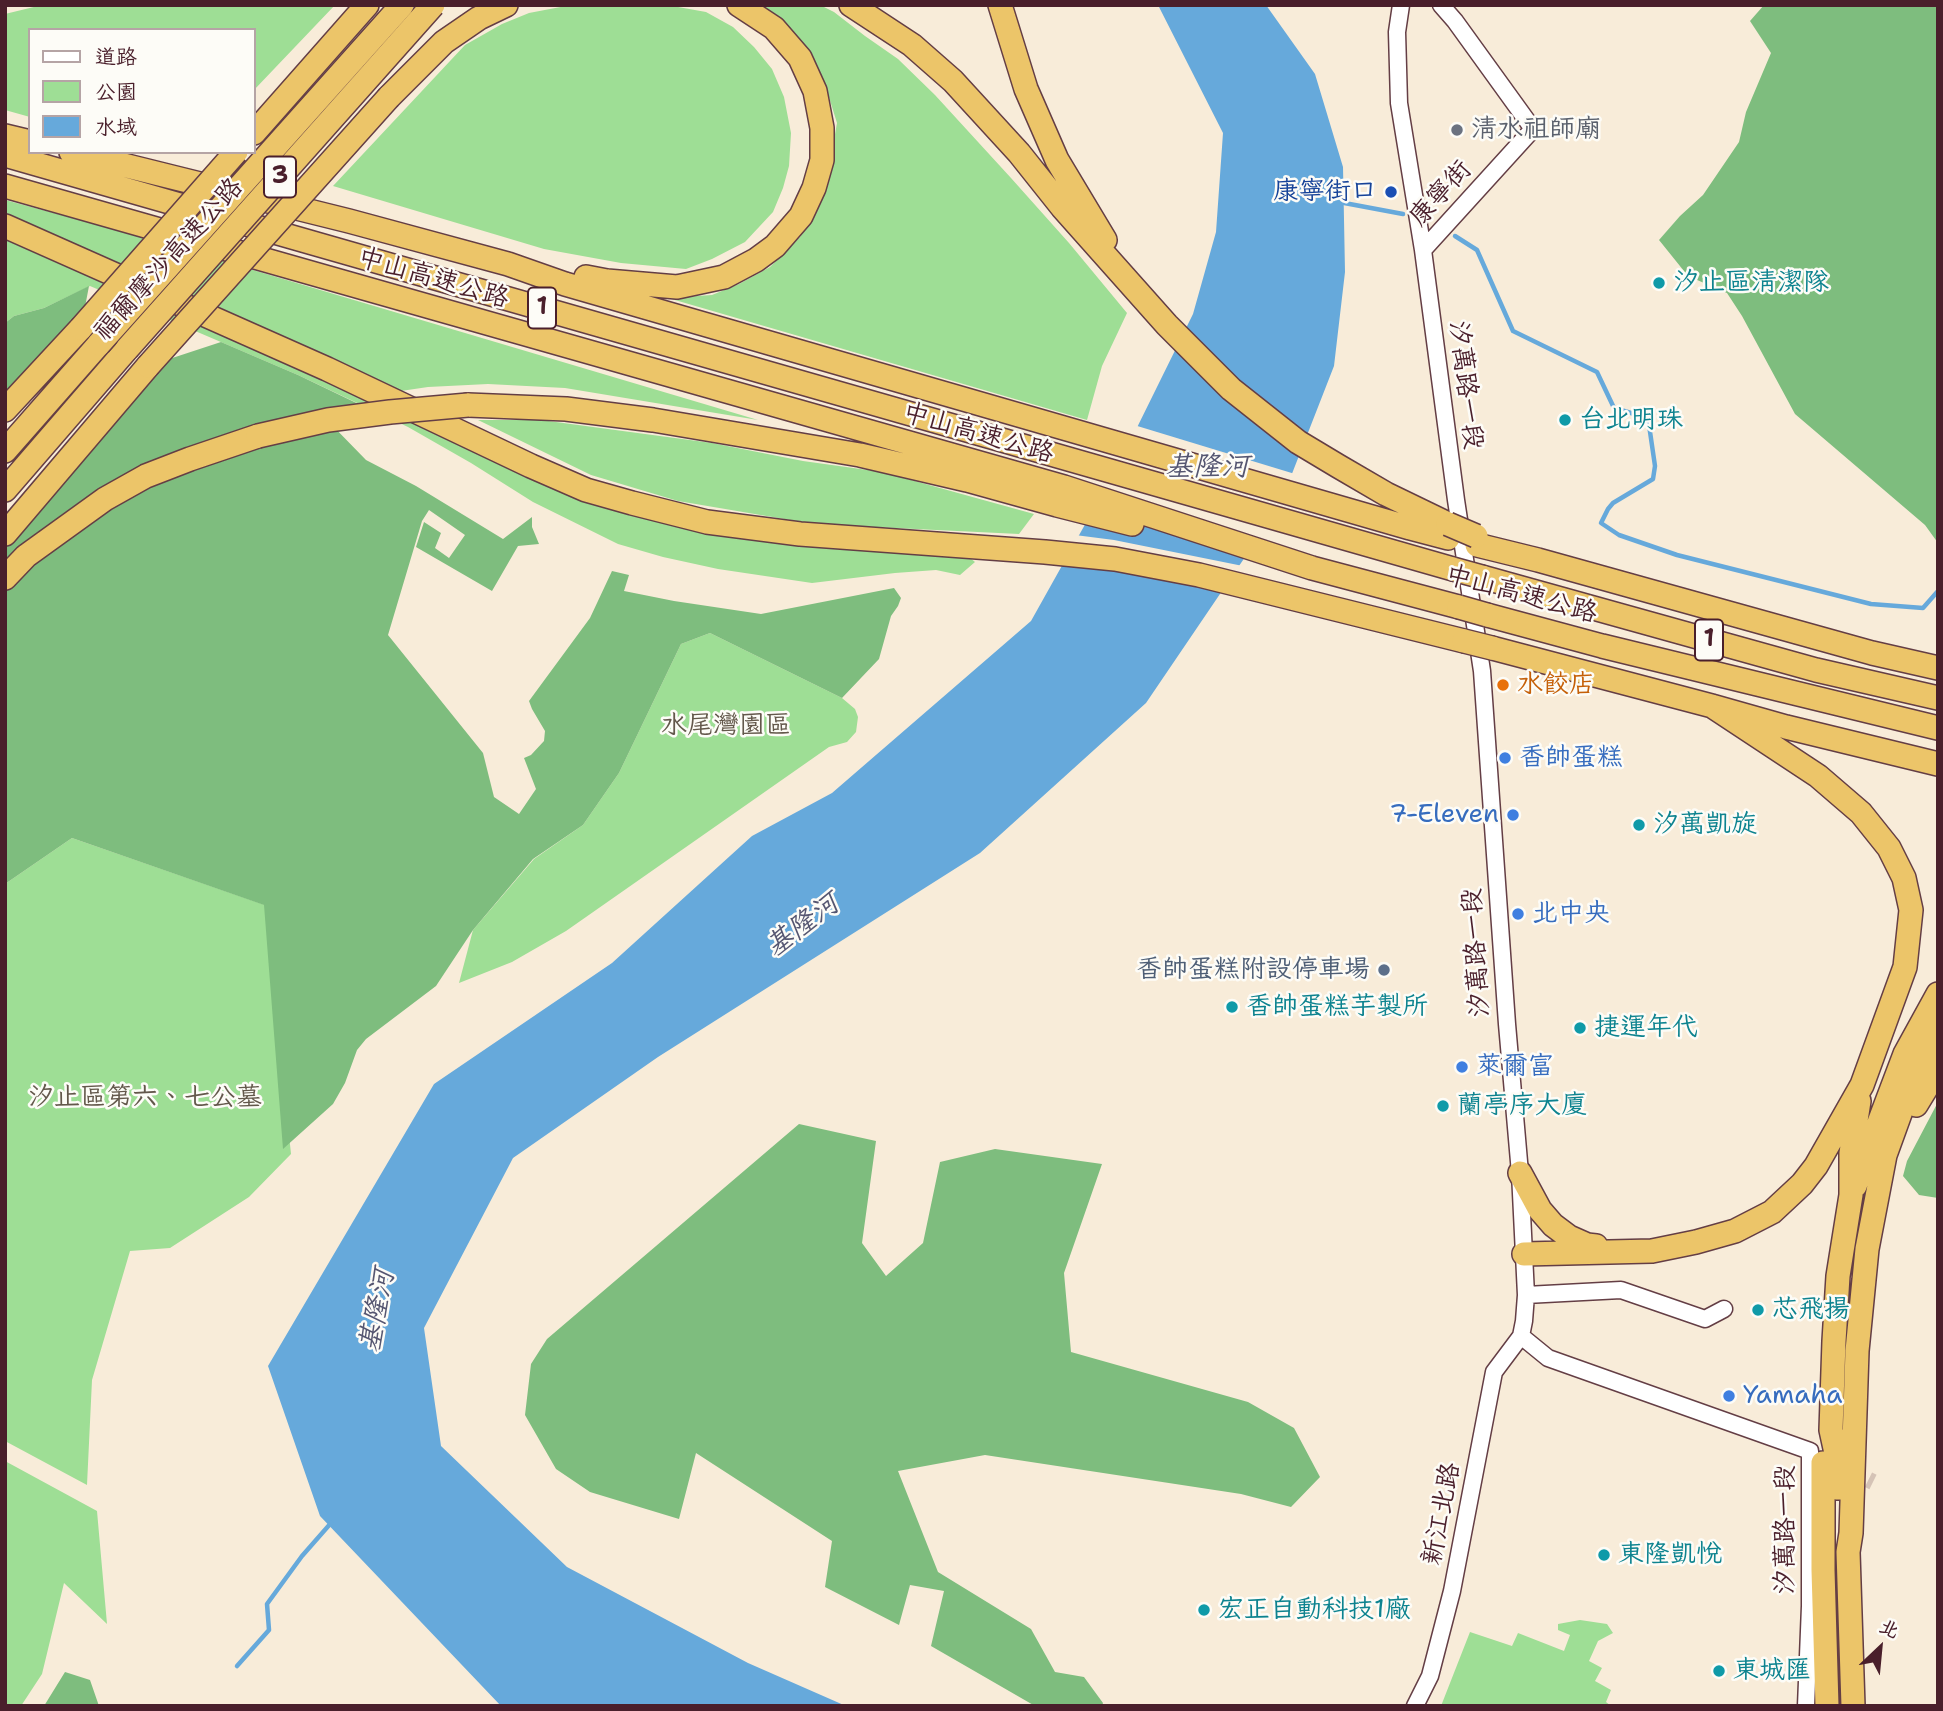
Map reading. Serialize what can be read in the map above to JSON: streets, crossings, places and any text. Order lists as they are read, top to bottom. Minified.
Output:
{"streets":{"highway":["3","福爾摩沙高速公路","中山高速公路","1"],"street":["康寧街","汐萬路一段","新江北路"]},"crossings":[["康寧街","汐萬路一段"],["汐萬路一段","新江北路"]],"water":["基隆河"],"parks":["水尾灣園區","汐止區第六、七公墓"],"places":["清水祖師廟","康寧街口","汐止區清潔隊","台北明珠","水餃店","香帥蛋糕","7-Eleven","汐萬凱旋","北中央","香帥蛋糕附設停車場","香帥蛋糕芋製所","捷運年代","萊爾富","蘭亭序大廈","芯飛揚","Yamaha","東隆凱悅","宏正自動科技1廠","東城匯"],"legend":["道路","公園","水域"],"north":"top right"}
